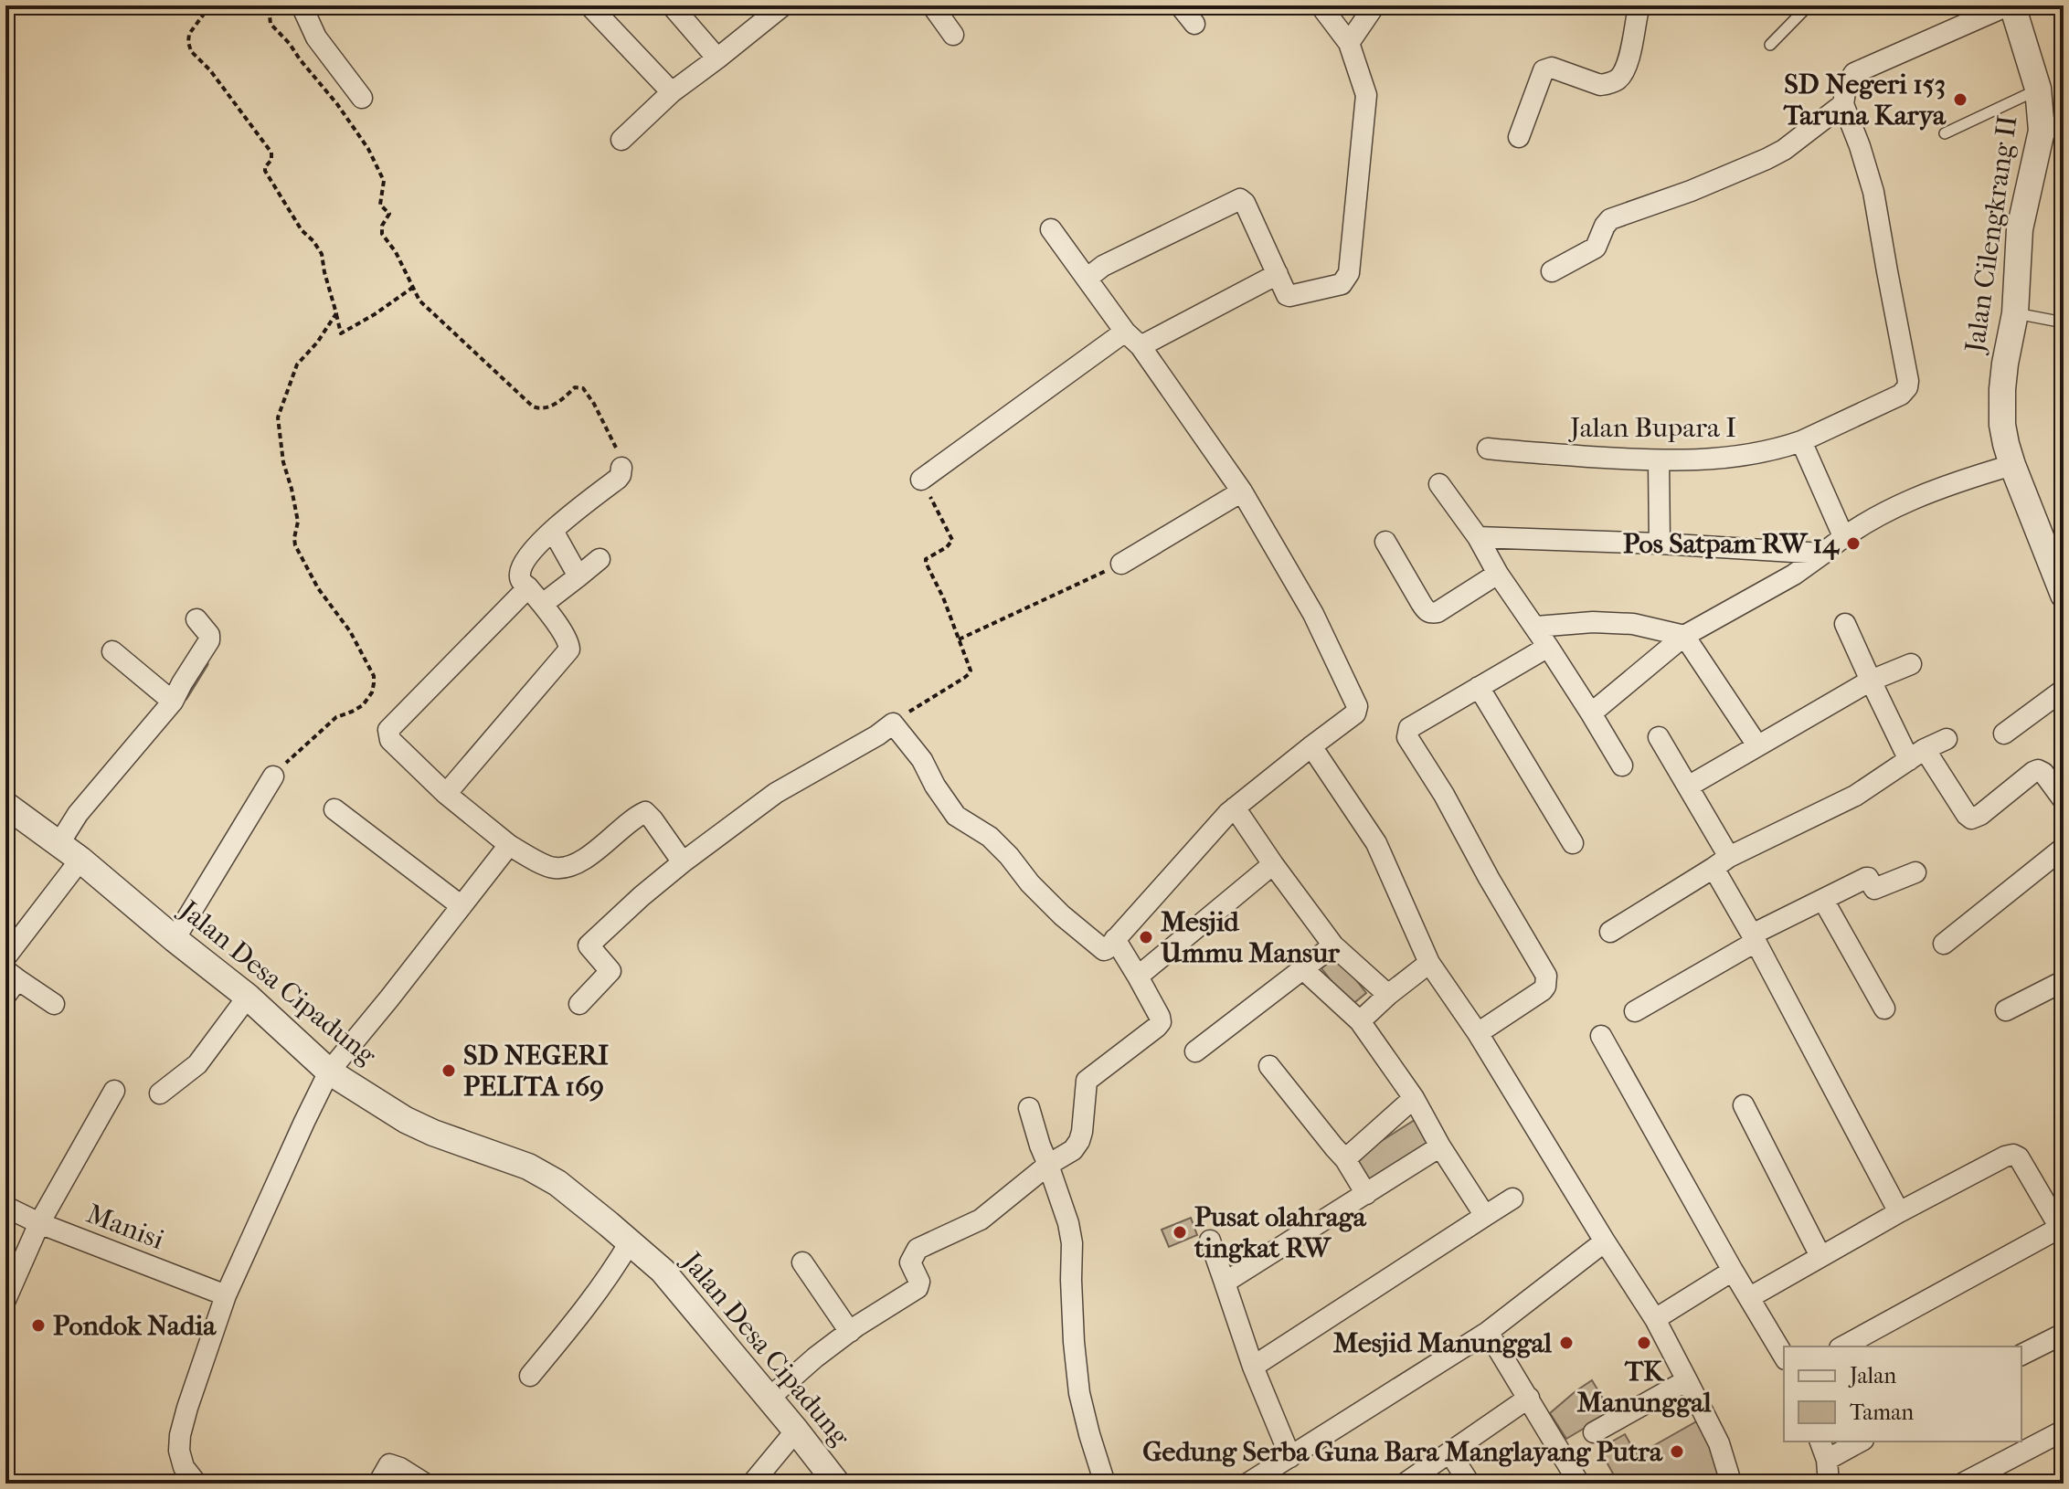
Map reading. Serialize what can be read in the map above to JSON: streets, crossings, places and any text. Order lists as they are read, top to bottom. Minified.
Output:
{"streets":{"street":["Jalan Cilengkrang II","Jalan Bupara I","Jalan Desa Cipadung","Manisi"]},"places":["SD Negeri 153 Taruna Karya","Pos Satpam RW 14","Mesjid Ummu Mansur","SD NEGERI PELITA 169","Pusat olahraga tingkat RW","Pondok Nadia","Mesjid Manunggal","TK Manunggal","Gedung Serba Guna Bara Manglayang Putra"],"legend":["Jalan","Taman"]}
